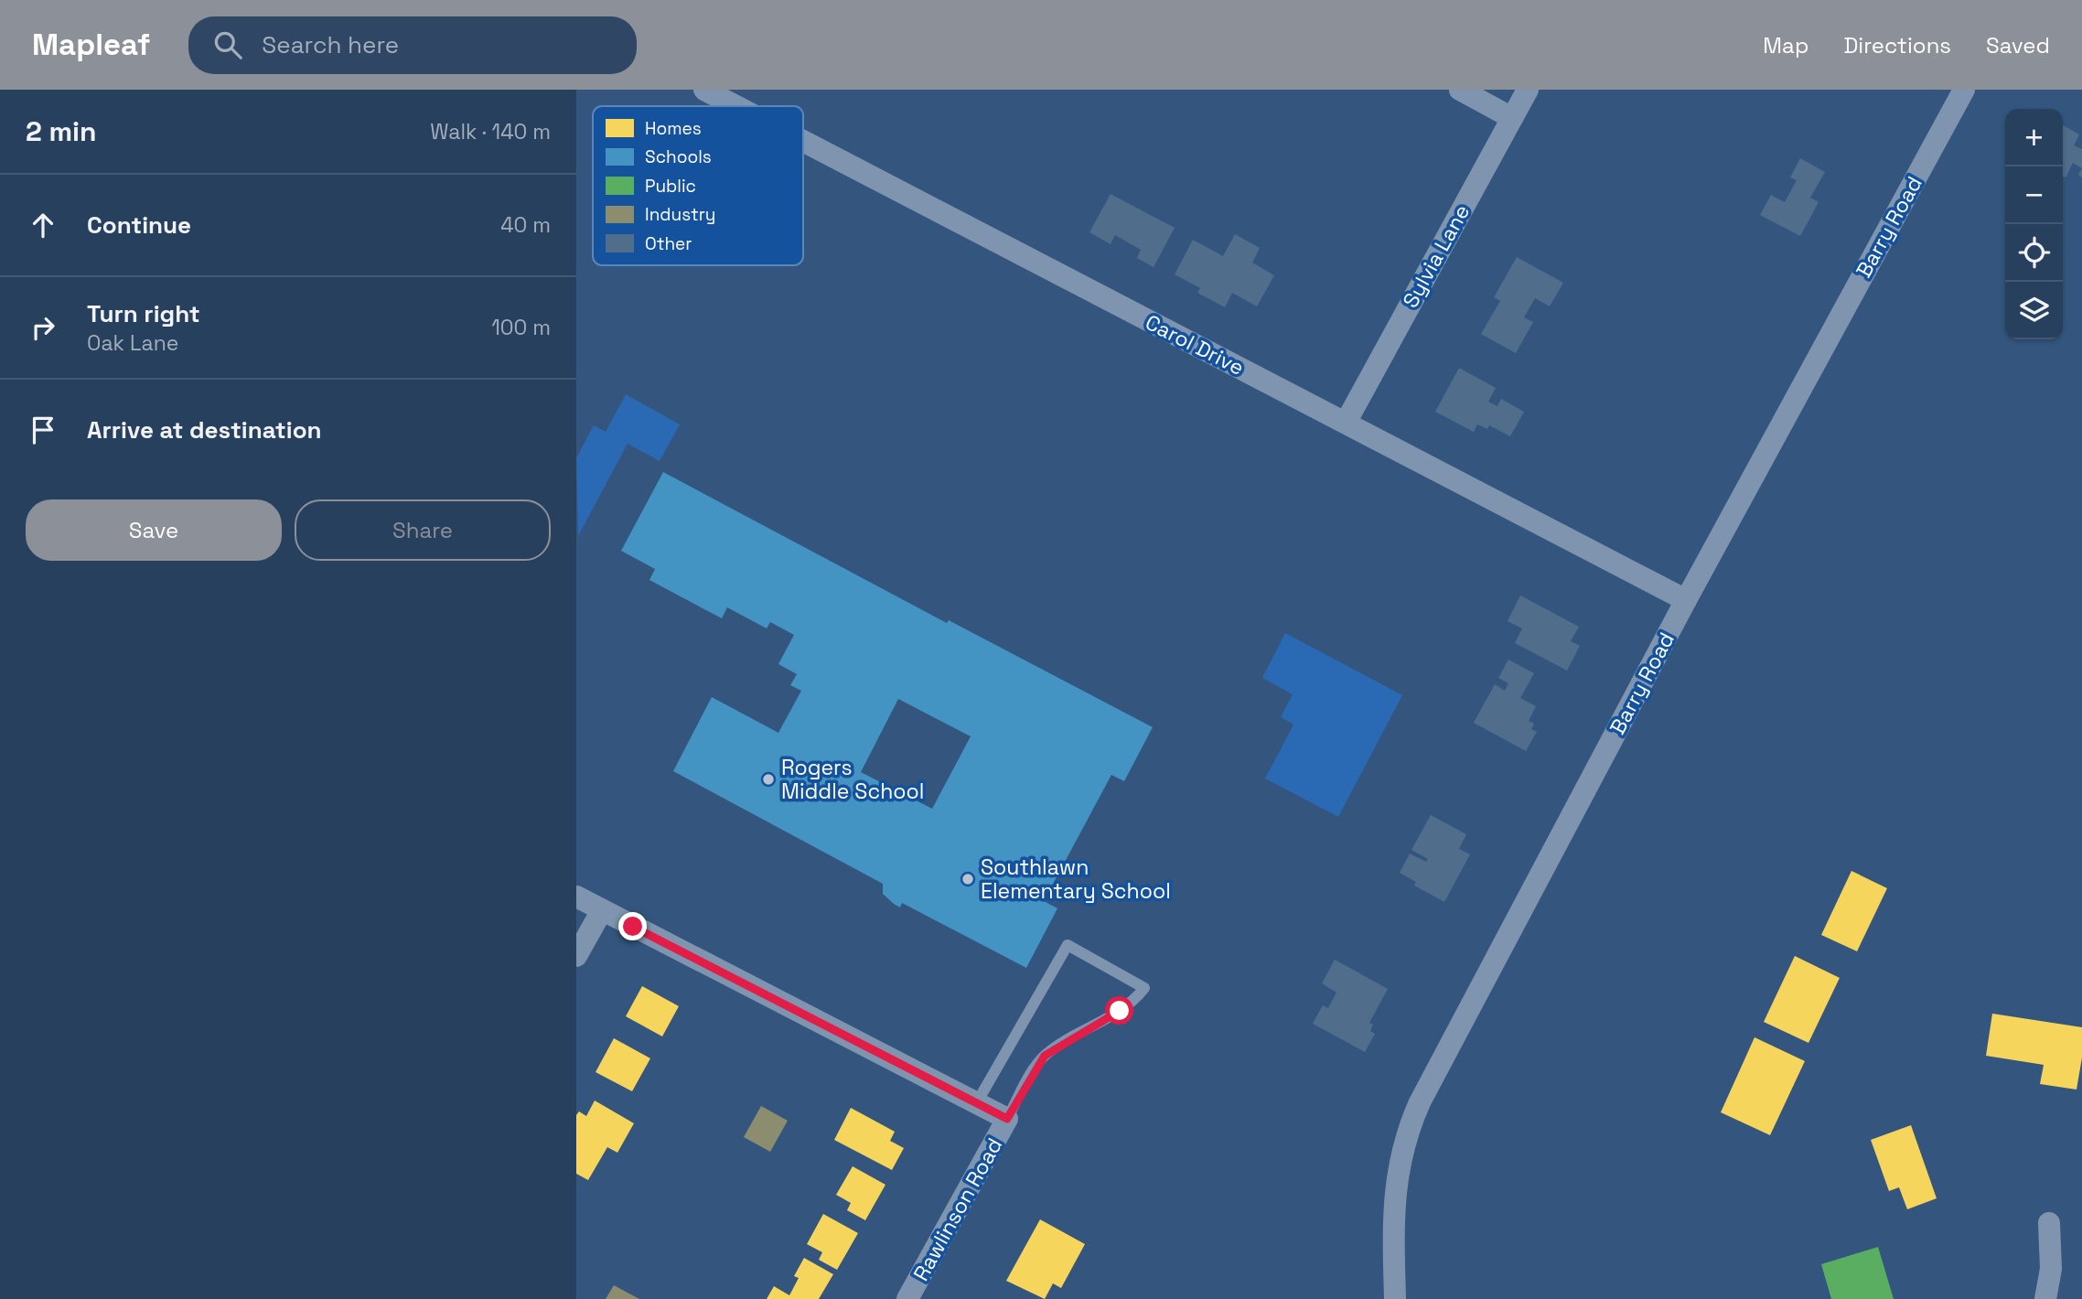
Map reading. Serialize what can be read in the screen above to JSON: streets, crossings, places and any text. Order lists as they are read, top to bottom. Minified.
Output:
{"streets":{"street":["Barry Road","Sylvia Lane","Carol Drive","Rawlinson Road"]},"crossings":[["Barry Road","Carol Drive"],["Sylvia Lane","Carol Drive"]],"places":["Rogers Middle School","Southlawn Elementary School"],"legend":["Homes","Schools","Public","Industry","Other"],"page":{"header":"Mapleaf","search":"Search here","nav":["Map","Directions","Saved"],"heading":["2 min","Walk · 140 m"],"map_buttons":["+","−"],"list":[["Continue","40 m"],["Turn right","Oak Lane","100 m"],"Arrive at destination"],"buttons":["Save","Share"]}}
